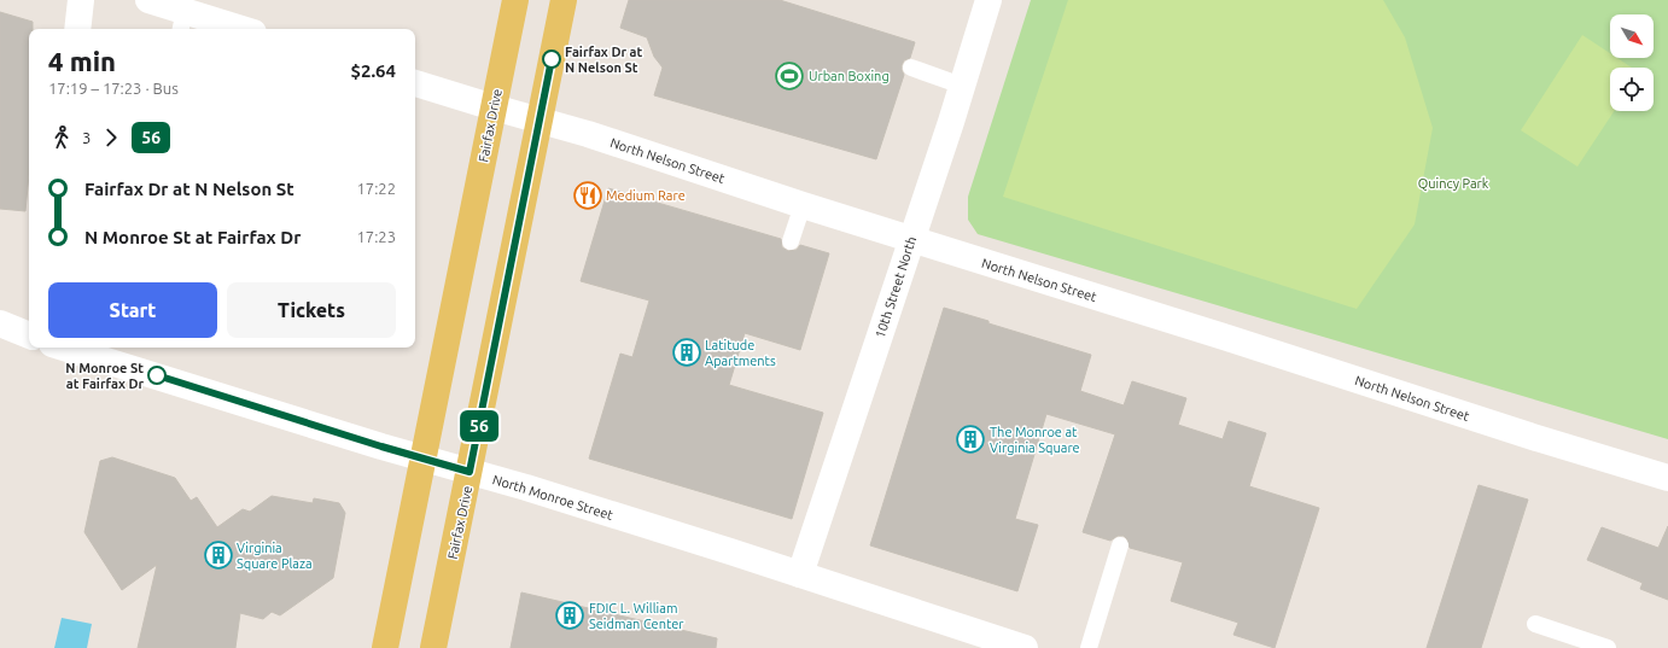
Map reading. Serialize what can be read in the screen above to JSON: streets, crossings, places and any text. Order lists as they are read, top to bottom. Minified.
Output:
{"streets":{"main road":["Fairfax Drive"],"street":["North Nelson Street","10th Street North","North Monroe Street"]},"crossings":[["Fairfax Drive","North Nelson Street"],["Fairfax Drive","North Monroe Street"],["North Nelson Street","10th Street North"],["10th Street North","North Monroe Street"]],"parks":["Quincy Park"],"places":{"other":["Fairfax Dr at N Nelson St","N Monroe St at Fairfax Dr"],"sports":["Urban Boxing"],"restaurant":["Medium Rare"],"building":["Latitude Apartments","The Monroe at Virginia Square","Virginia Square Plaza","FDIC L. William Seidman Center"]},"lines":["bus line 56"],"north":"bottom right","page":{"on_map":"56","heading":["4 min","17:19 – 17:23 · Bus","$2.64"],"legs":["3","56"],"list":[{"name":"Fairfax Dr at N Nelson St","value":"17:22"},{"name":"N Monroe St at Fairfax Dr","value":"17:23"}],"buttons":["Start","Tickets"]}}
